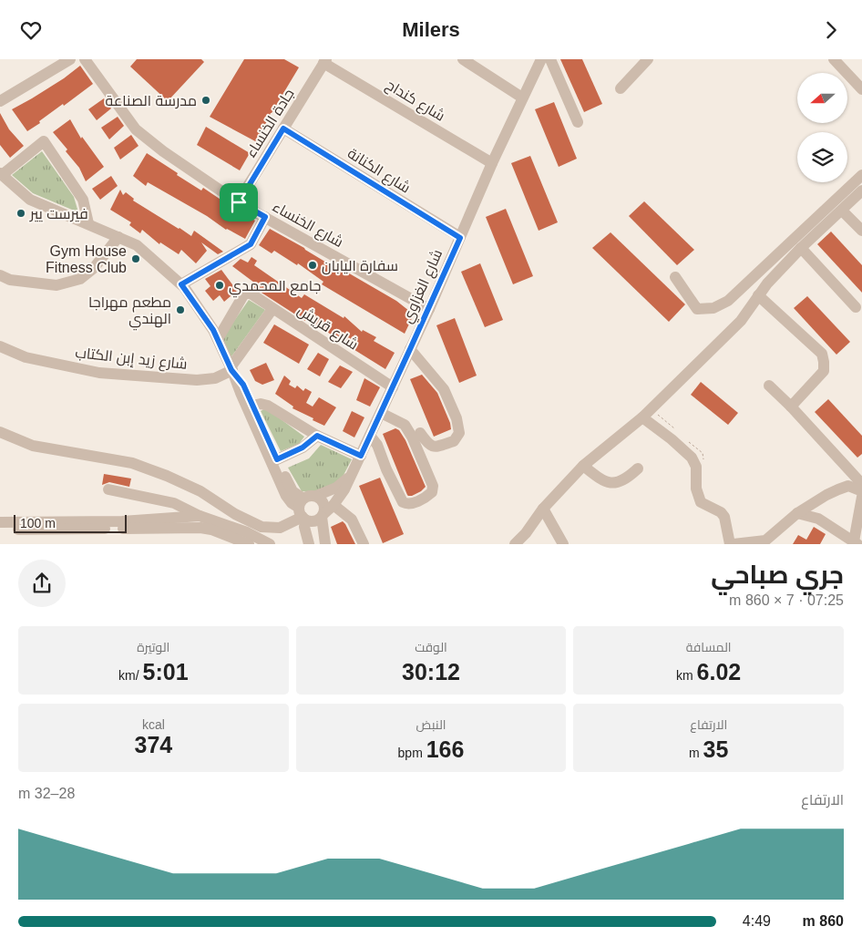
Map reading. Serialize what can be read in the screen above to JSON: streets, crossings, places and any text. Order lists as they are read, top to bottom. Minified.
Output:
{"streets":{"street":["شارع كنداح","جادة الخنساء","شارع الكنانة","شارع الخنساء","شارع الغزاوي","شارع قريش","شارع زيد إبن الكتاب"]},"crossings":[["شارع كنداح","جادة الخنساء"],["شارع كنداح","شارع الغزاوي"],["جادة الخنساء","شارع الكنانة"],["جادة الخنساء","شارع الخنساء"],["شارع الكنانة","شارع الغزاوي"],["شارع الخنساء","شارع الغزاوي"],["شارع الغزاوي","شارع قريش"]],"places":["مدرسة الصناعة","فيرست يير","Gym House Fitness Club","سفارة اليابان","جامع المحمدي","مطعم مهراجا الهندي"],"scale_bar":"100 m","north":"left","page":{"header":"Milers","scale":"100 m","heading":["جري صباحي","07:25 · 7 × 860 m"],"stats":[["المسافة","6.02 km"],["الوقت","30:12"],["الوتيرة","5:01 /km"],["الارتفاع","35 m"],["النبض","166 bpm"],["kcal","374"]],"chart":["الارتفاع","28–32 m"],"list":[{"name":"860 m","note":"4:49"}]}}
